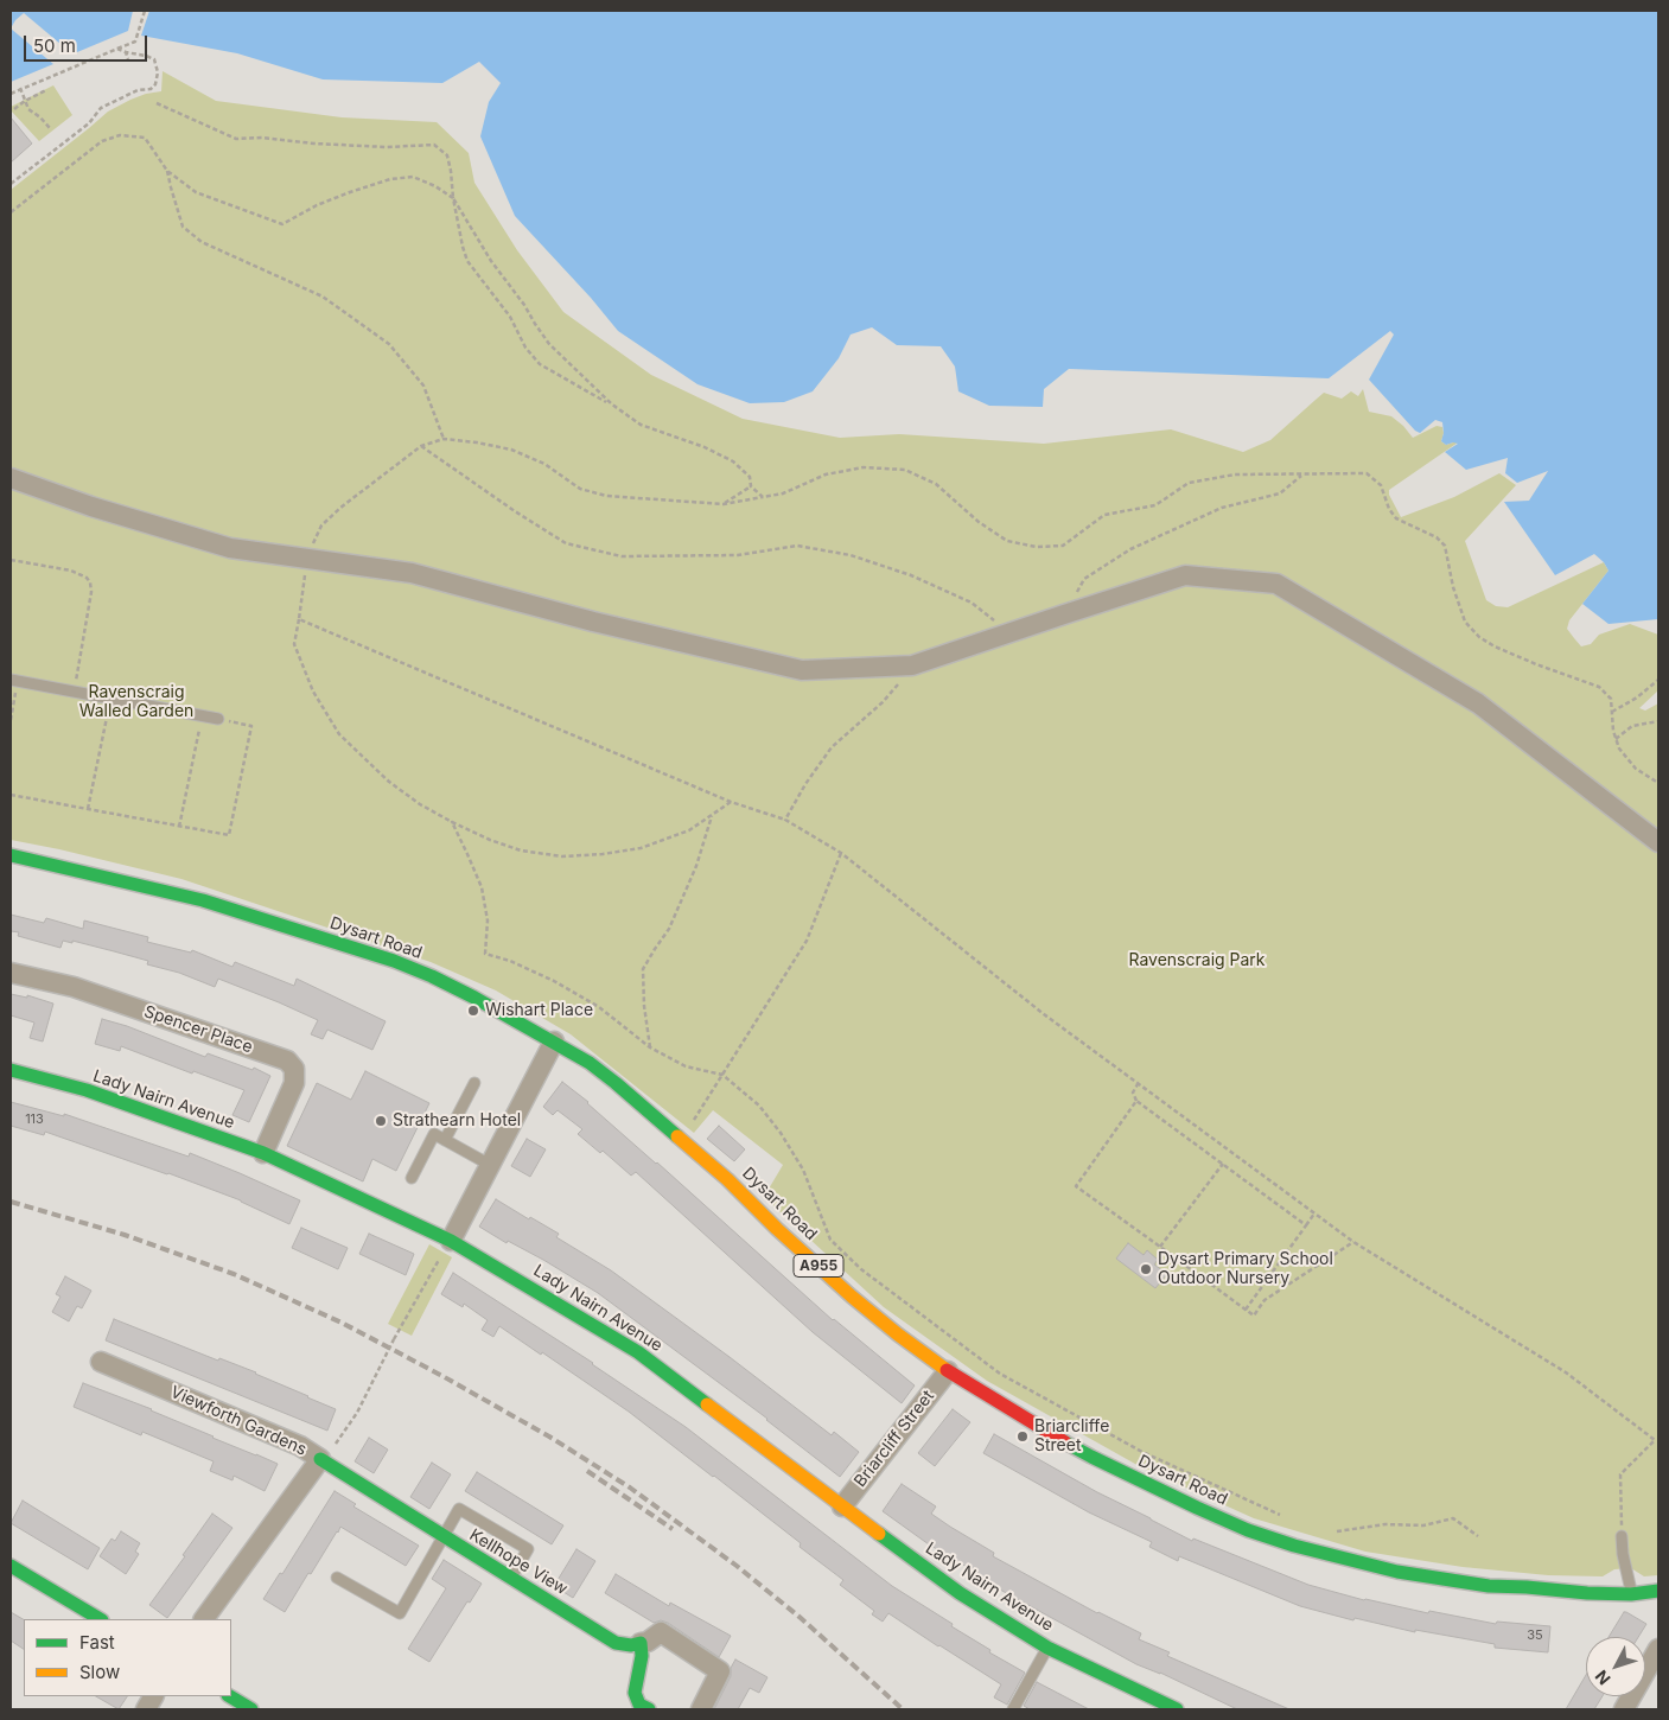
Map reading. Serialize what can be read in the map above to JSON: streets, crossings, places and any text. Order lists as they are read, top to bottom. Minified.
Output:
{"streets":{"street":["Dysart Road","Spencer Place","Lady Nairn Avenue","A955","Viewforth Gardens","Briarcliff Street","Kellhope View"]},"crossings":[["Dysart Road","Briarcliff Street"],["Spencer Place","Lady Nairn Avenue"],["Lady Nairn Avenue","Briarcliff Street"],["Viewforth Gardens","Kellhope View"]],"parks":["Ravenscraig Walled Garden","Ravenscraig Park"],"places":["Wishart Place","Strathearn Hotel","Dysart Primary School Outdoor Nursery","Briarcliffe Street"],"house_numbers":["113","35"],"legend":["Fast","Slow"],"scale_bar":"50 m","north":"bottom left"}
